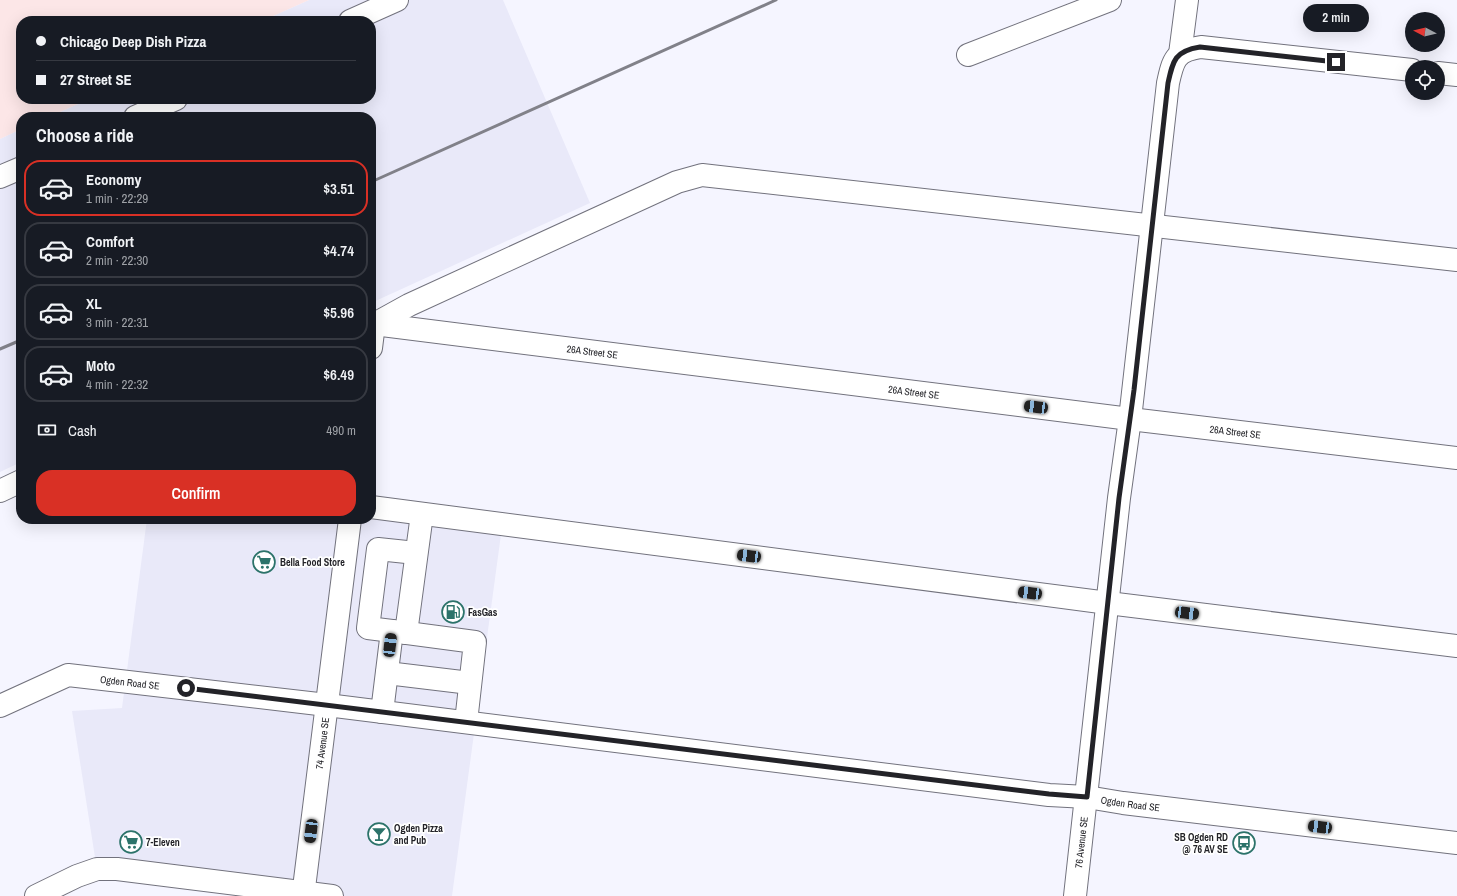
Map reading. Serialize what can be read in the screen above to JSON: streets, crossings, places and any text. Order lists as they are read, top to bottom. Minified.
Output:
{"streets":{"street":["26A Street SE","Ogden Road SE","74 Avenue SE","76 Avenue SE"]},"crossings":[["26A Street SE","76 Avenue SE"],["Ogden Road SE","74 Avenue SE"],["Ogden Road SE","76 Avenue SE"]],"places":{"supermarket":["Bella Food Store","7-Eleven"],"fuel station":["FasGas"],"bar":["Ogden Pizza and Pub"],"bus stop":["SB Ogden RD @ 76 AV SE"]},"north":"left","page":{"bubble":"2 min","banner":["Chicago Deep Dish Pizza","27 Street SE"],"heading":"Choose a ride","list":[{"name":"Economy","note":"1 min · 22:29","value":"$3.51"},{"name":"Comfort","note":"2 min · 22:30","value":"$4.74"},{"name":"XL","note":"3 min · 22:31","value":"$5.96"},{"name":"Moto","note":"4 min · 22:32","value":"$6.49"}],"pay":["Cash","490 m"],"buttons":"Confirm"}}
